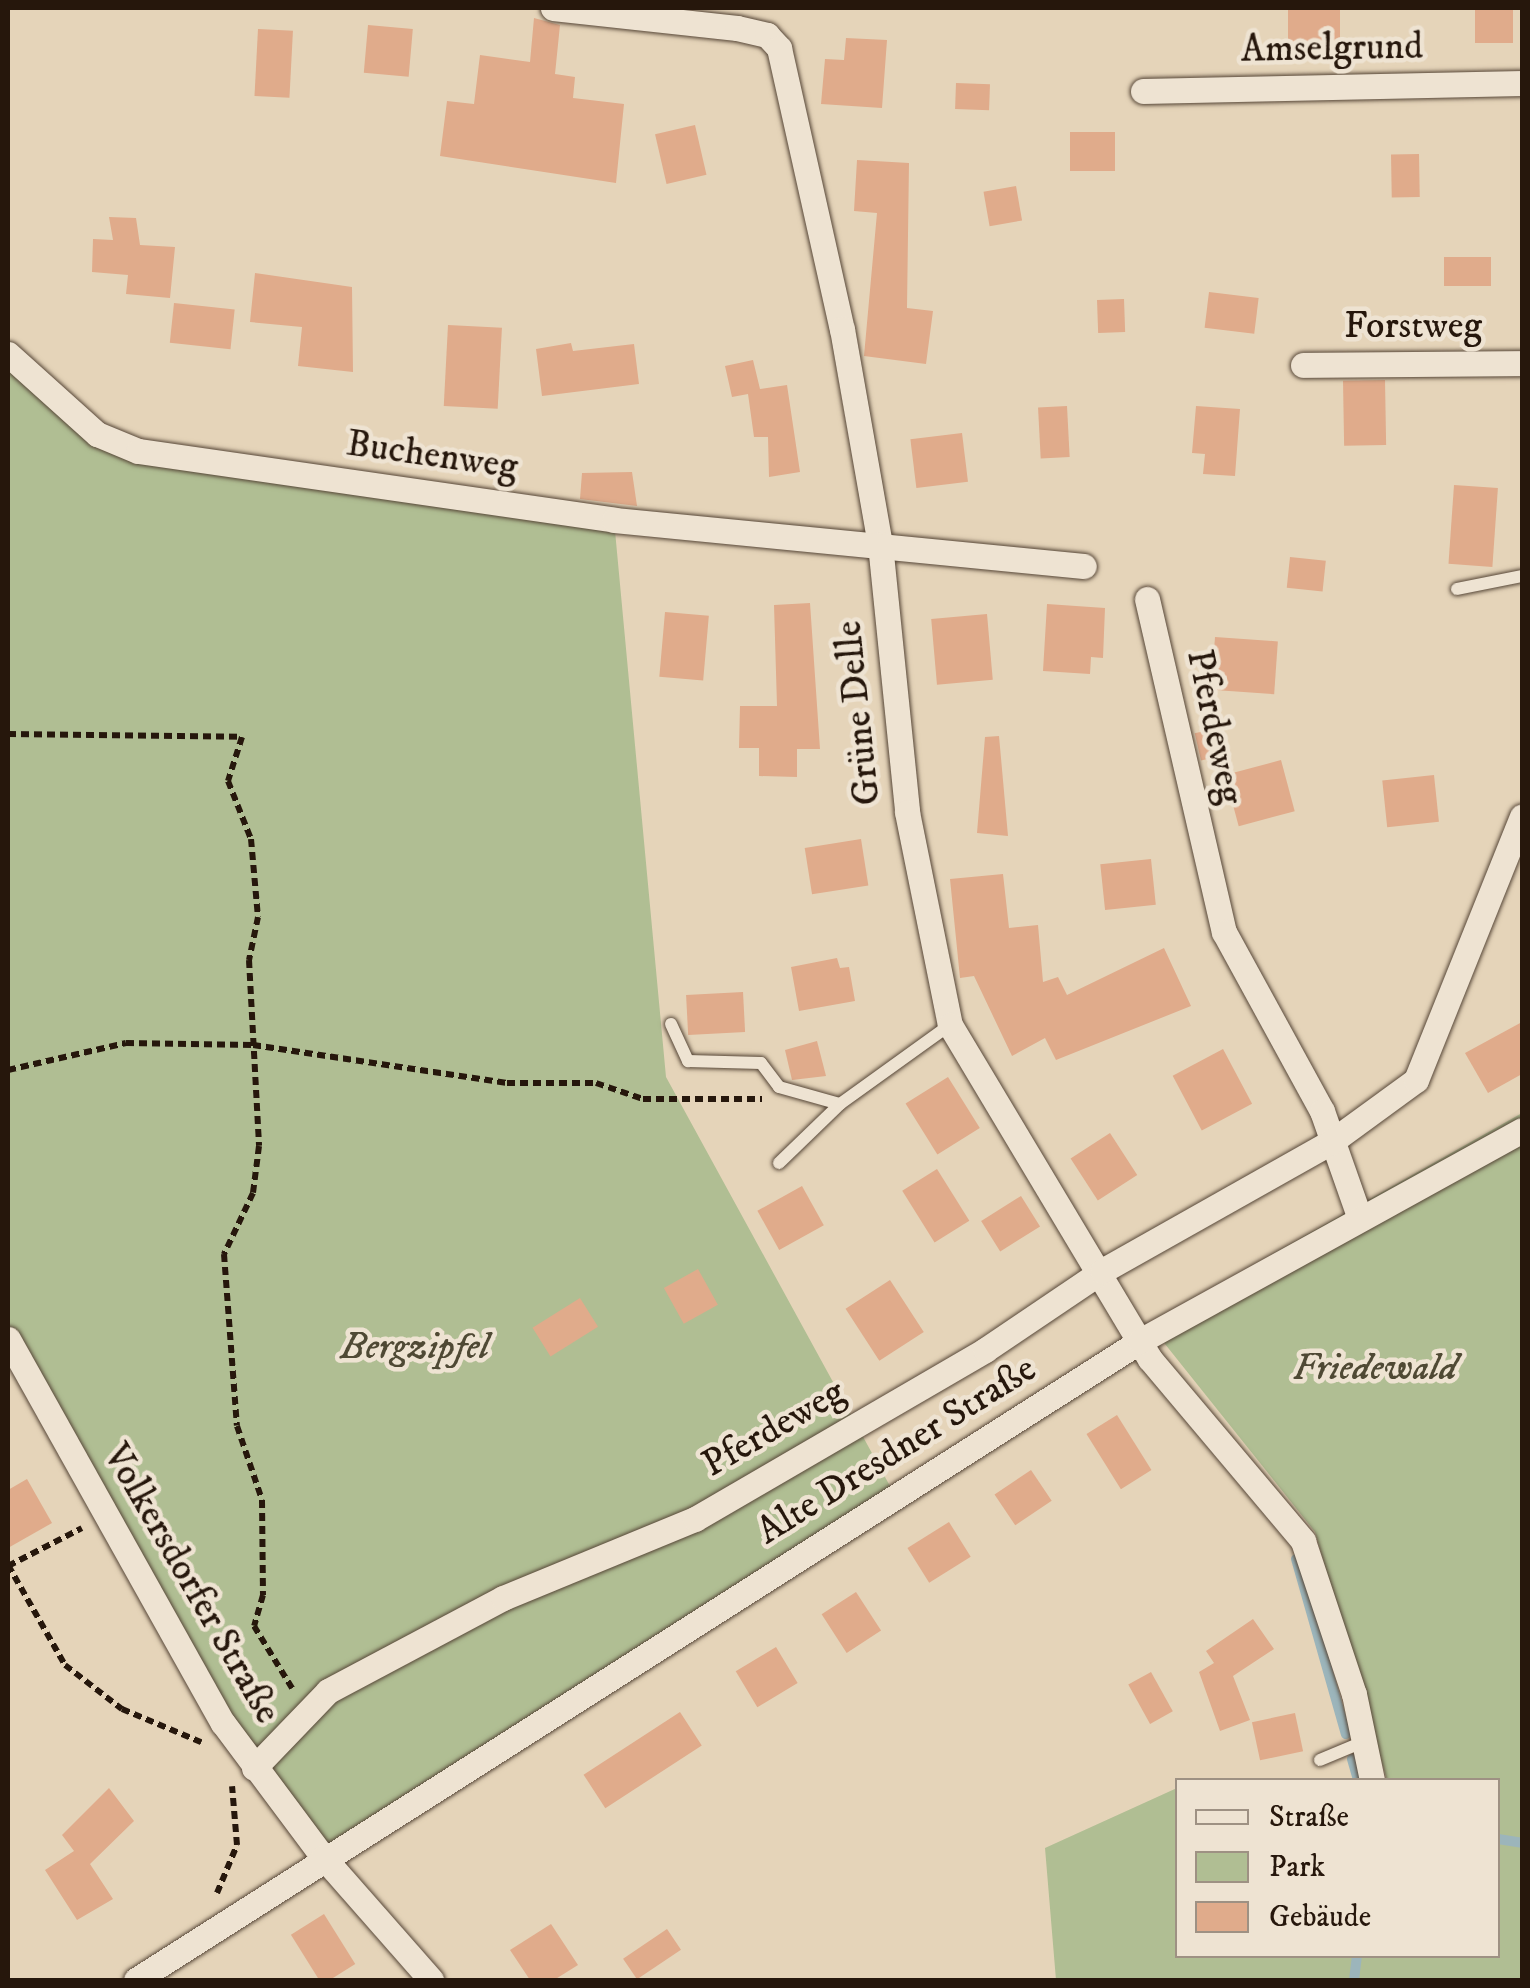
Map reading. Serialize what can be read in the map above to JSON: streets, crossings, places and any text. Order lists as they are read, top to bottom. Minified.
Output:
{"streets":{"street":["Amselgrund","Forstweg","Buchenweg","Grüne Delle","Pferdeweg","Alte Dresdner Straße","Volkersdorfer Straße"]},"crossings":[["Buchenweg","Grüne Delle"],["Grüne Delle","Pferdeweg"],["Grüne Delle","Alte Dresdner Straße"],["Pferdeweg","Alte Dresdner Straße"],["Pferdeweg","Volkersdorfer Straße"],["Alte Dresdner Straße","Volkersdorfer Straße"]],"parks":["Bergzipfel","Friedewald"],"legend":["Straße","Park","Gebäude"]}
